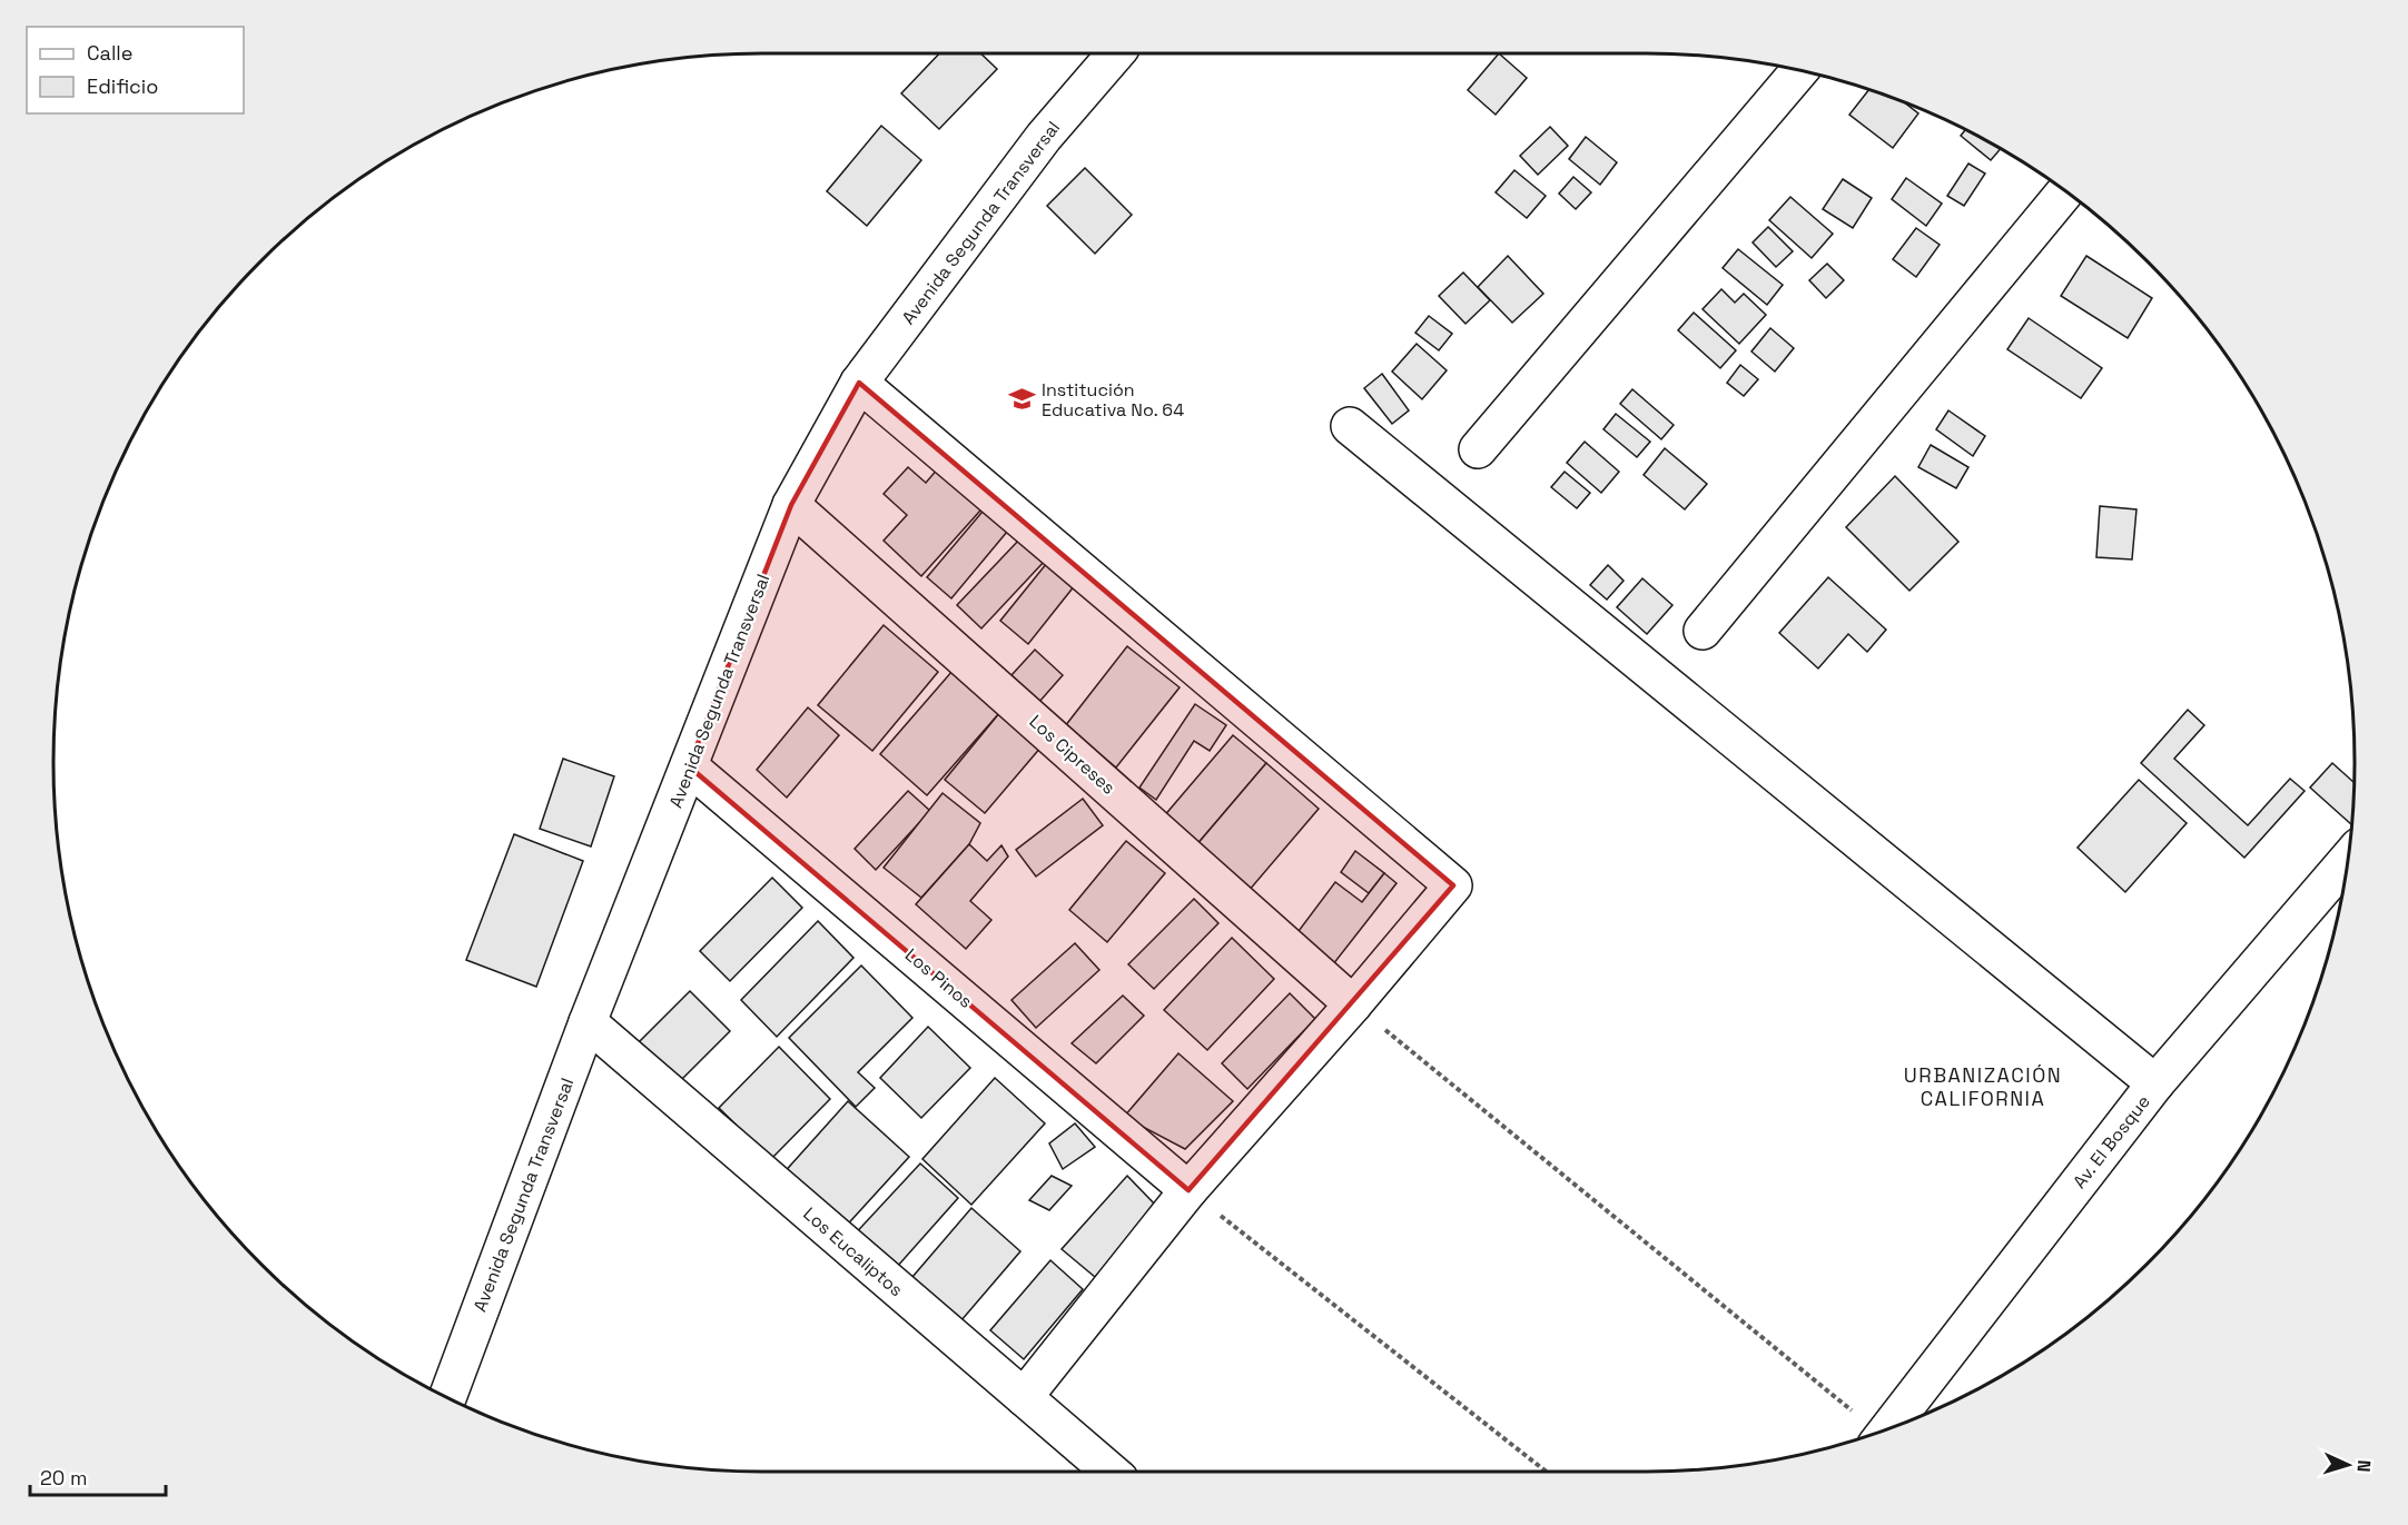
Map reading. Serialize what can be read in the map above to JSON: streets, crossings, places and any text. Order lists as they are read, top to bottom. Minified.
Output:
{"streets":{"street":["Avenida Segunda Transversal","Los Cipreses","Los Pinos","Av. El Bosque","Los Eucaliptos"]},"crossings":[["Avenida Segunda Transversal","Los Cipreses"],["Avenida Segunda Transversal","Los Pinos"],["Avenida Segunda Transversal","Los Eucaliptos"]],"districts":["URBANIZACIÓN CALIFORNIA"],"places":{"school or university":["Institución Educativa No. 64"]},"legend":["Calle","Edificio"],"scale_bar":"20 m","north":"right"}
